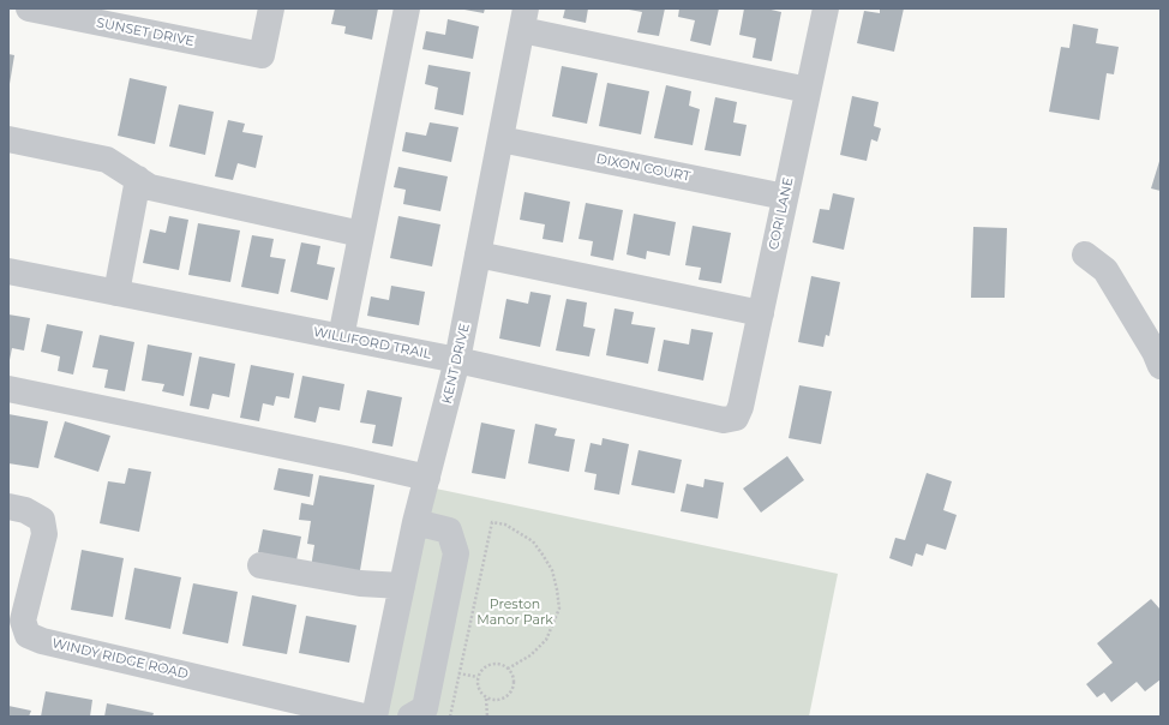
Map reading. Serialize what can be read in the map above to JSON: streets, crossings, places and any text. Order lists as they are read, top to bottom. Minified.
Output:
{"streets":{"street":["SUNSET DRIVE","DIXON COURT","CORI LANE","WILLIFORD TRAIL","KENT DRIVE","WINDY RIDGE ROAD"]},"crossings":[["DIXON COURT","CORI LANE"],["DIXON COURT","KENT DRIVE"],["CORI LANE","WILLIFORD TRAIL"],["WILLIFORD TRAIL","KENT DRIVE"]],"parks":["Preston Manor Park"]}
